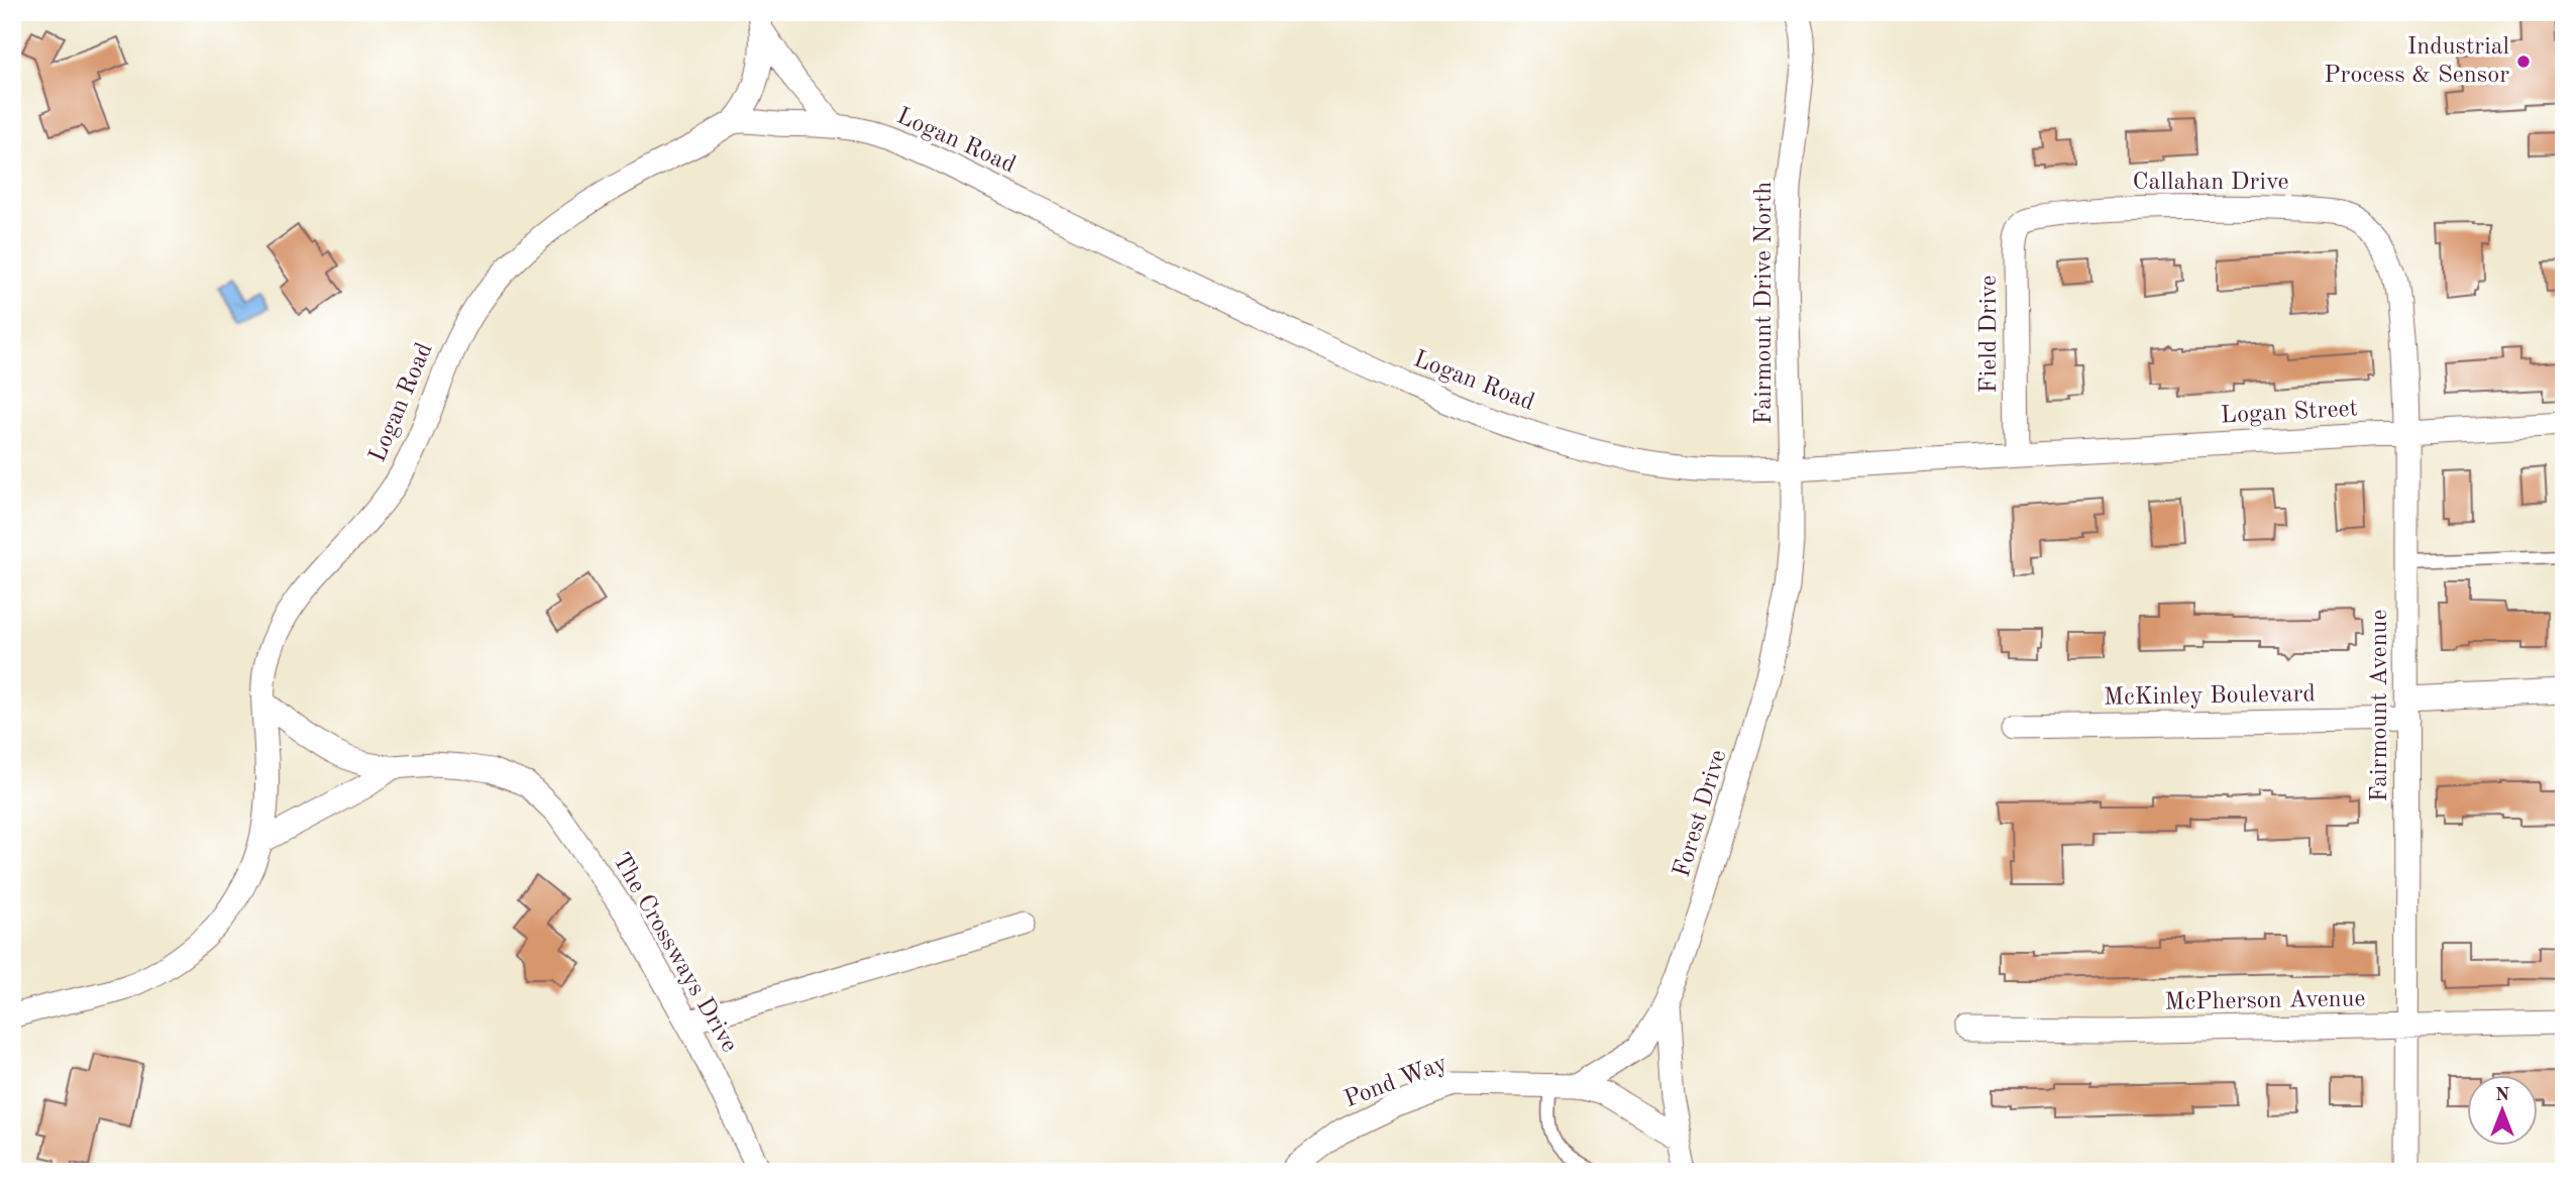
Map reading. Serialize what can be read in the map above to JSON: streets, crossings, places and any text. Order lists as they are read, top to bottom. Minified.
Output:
{"streets":{"street":["Logan Road","Callahan Drive","Fairmount Drive North","Field Drive","Logan Street","McKinley Boulevard","Fairmount Avenue","Forest Drive","The Crossways Drive","McPherson Avenue","Pond Way"]},"crossings":[["Logan Road","Fairmount Drive North"],["Logan Road","Field Drive"],["Logan Road","Logan Street"],["Logan Road","Forest Drive"],["Logan Road","The Crossways Drive"],["Callahan Drive","Field Drive"],["Callahan Drive","Fairmount Avenue"],["Fairmount Drive North","Forest Drive"],["Field Drive","Logan Street"],["Logan Street","Fairmount Avenue"],["McKinley Boulevard","Fairmount Avenue"],["Fairmount Avenue","McPherson Avenue"],["Forest Drive","Pond Way"]],"places":["Industrial Process & Sensor"],"north":"top"}
